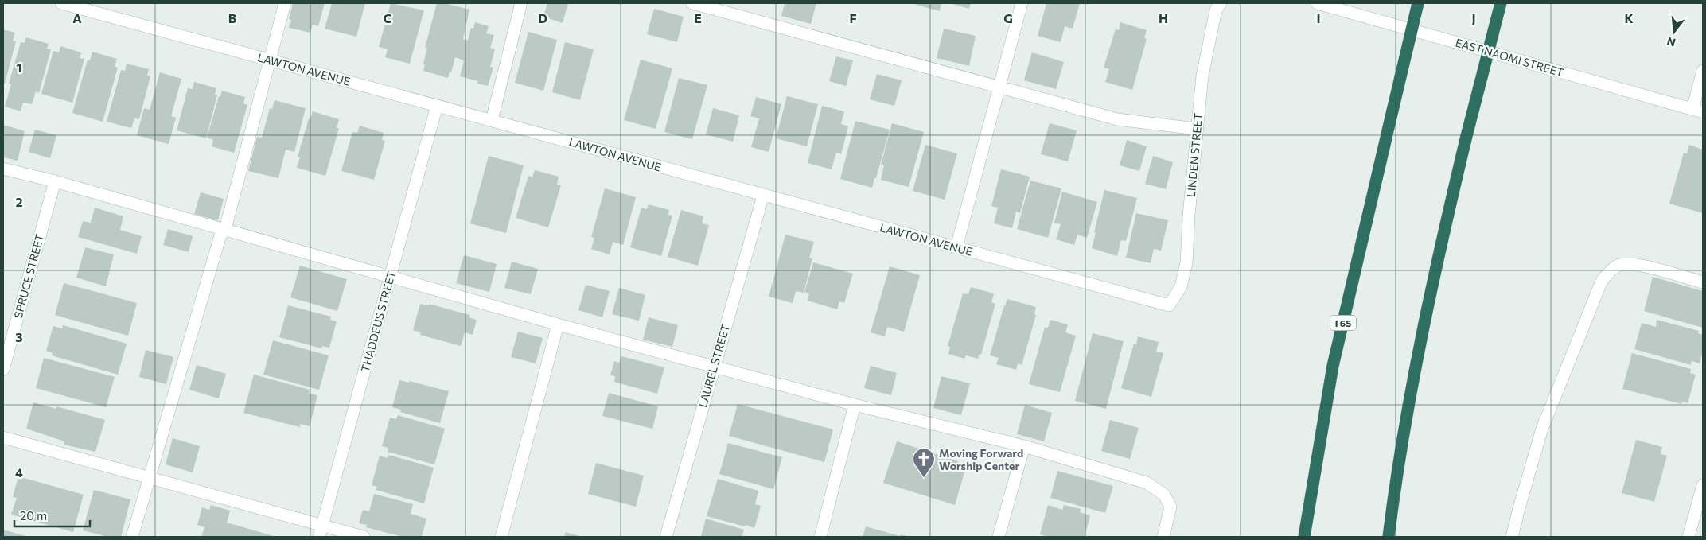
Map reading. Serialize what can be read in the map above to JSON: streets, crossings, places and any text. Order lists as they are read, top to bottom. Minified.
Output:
{"streets":{"highway":["I 65"],"street":["EAST NAOMI STREET","LAWTON AVENUE","LINDEN STREET","SPRUCE STREET","THADDEUS STREET","LAUREL STREET"]},"crossings":[["LAWTON AVENUE","LINDEN STREET"],["LAWTON AVENUE","THADDEUS STREET"],["LAWTON AVENUE","LAUREL STREET"]],"places":{"church":["Moving Forward Worship Center"]},"scale_bar":"20 m","north":"bottom","grid":{"columns":["A","B","C","D","E","F","G","H","I","J","K"],"rows":["1","2","3","4"]}}
